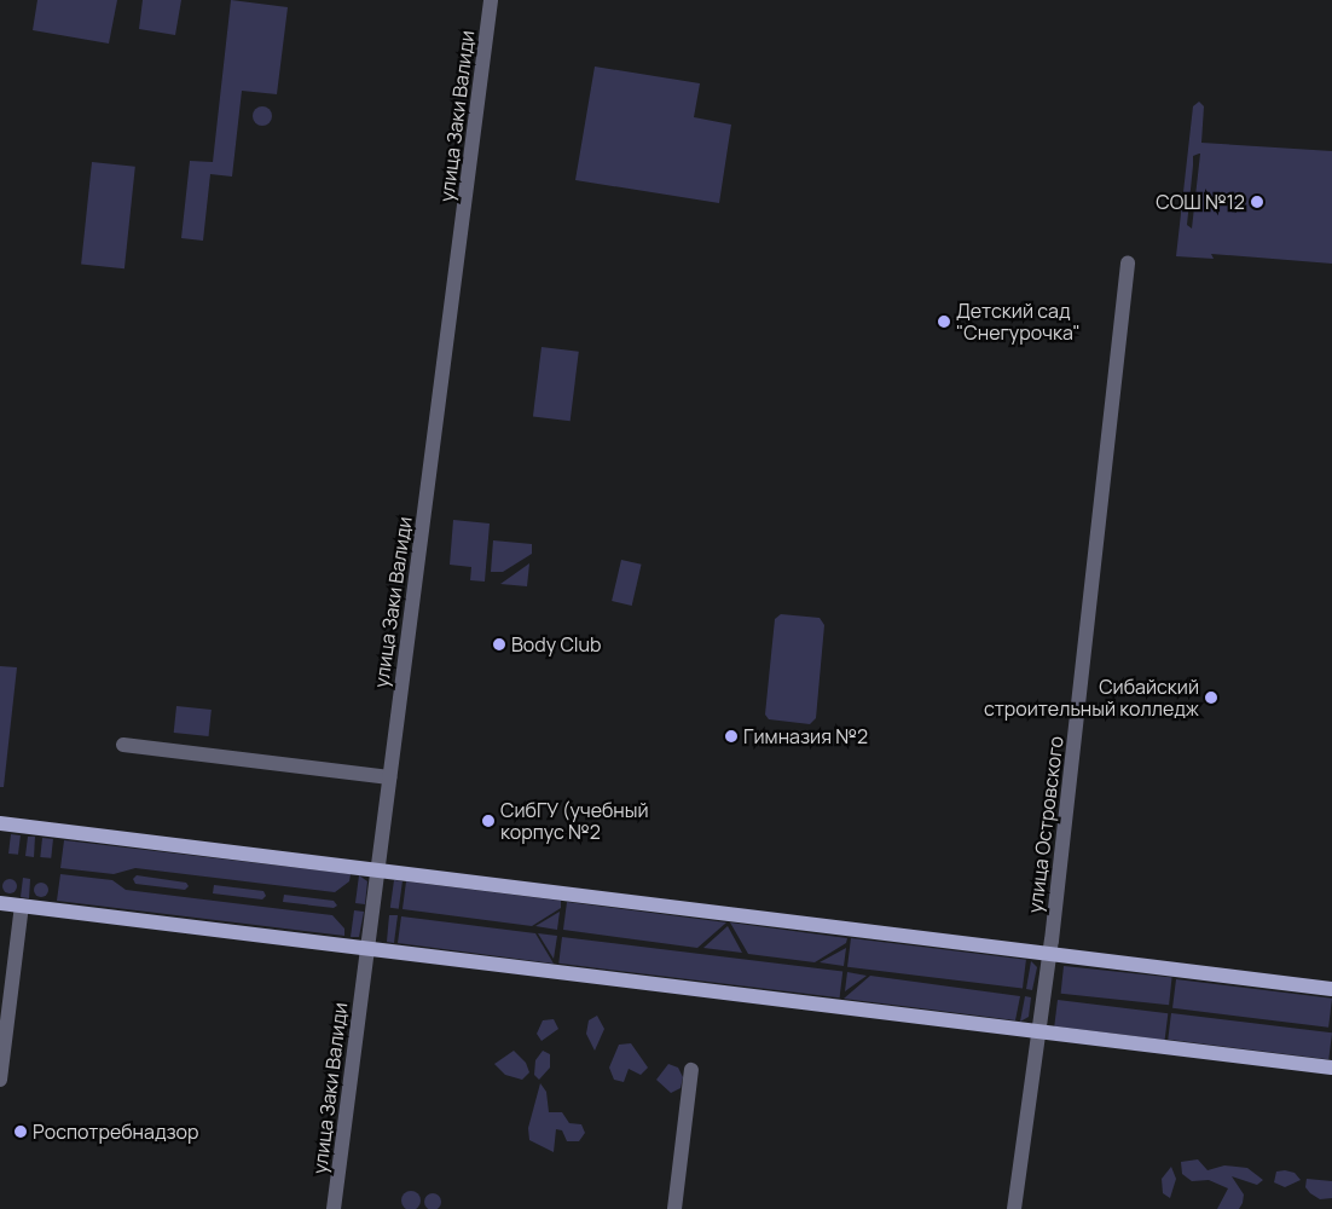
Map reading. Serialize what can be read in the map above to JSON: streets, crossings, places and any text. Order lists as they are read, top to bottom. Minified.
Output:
{"streets":{"street":["улица Заки Валиди","улица Островского"]},"places":["СОШ №12","Детский сад \"Снегурочка\"","Body Club","Сибайский строительный колледж","Гимназия №2","СибГУ (учебный корпус №2","Роспотребнадзор"]}
